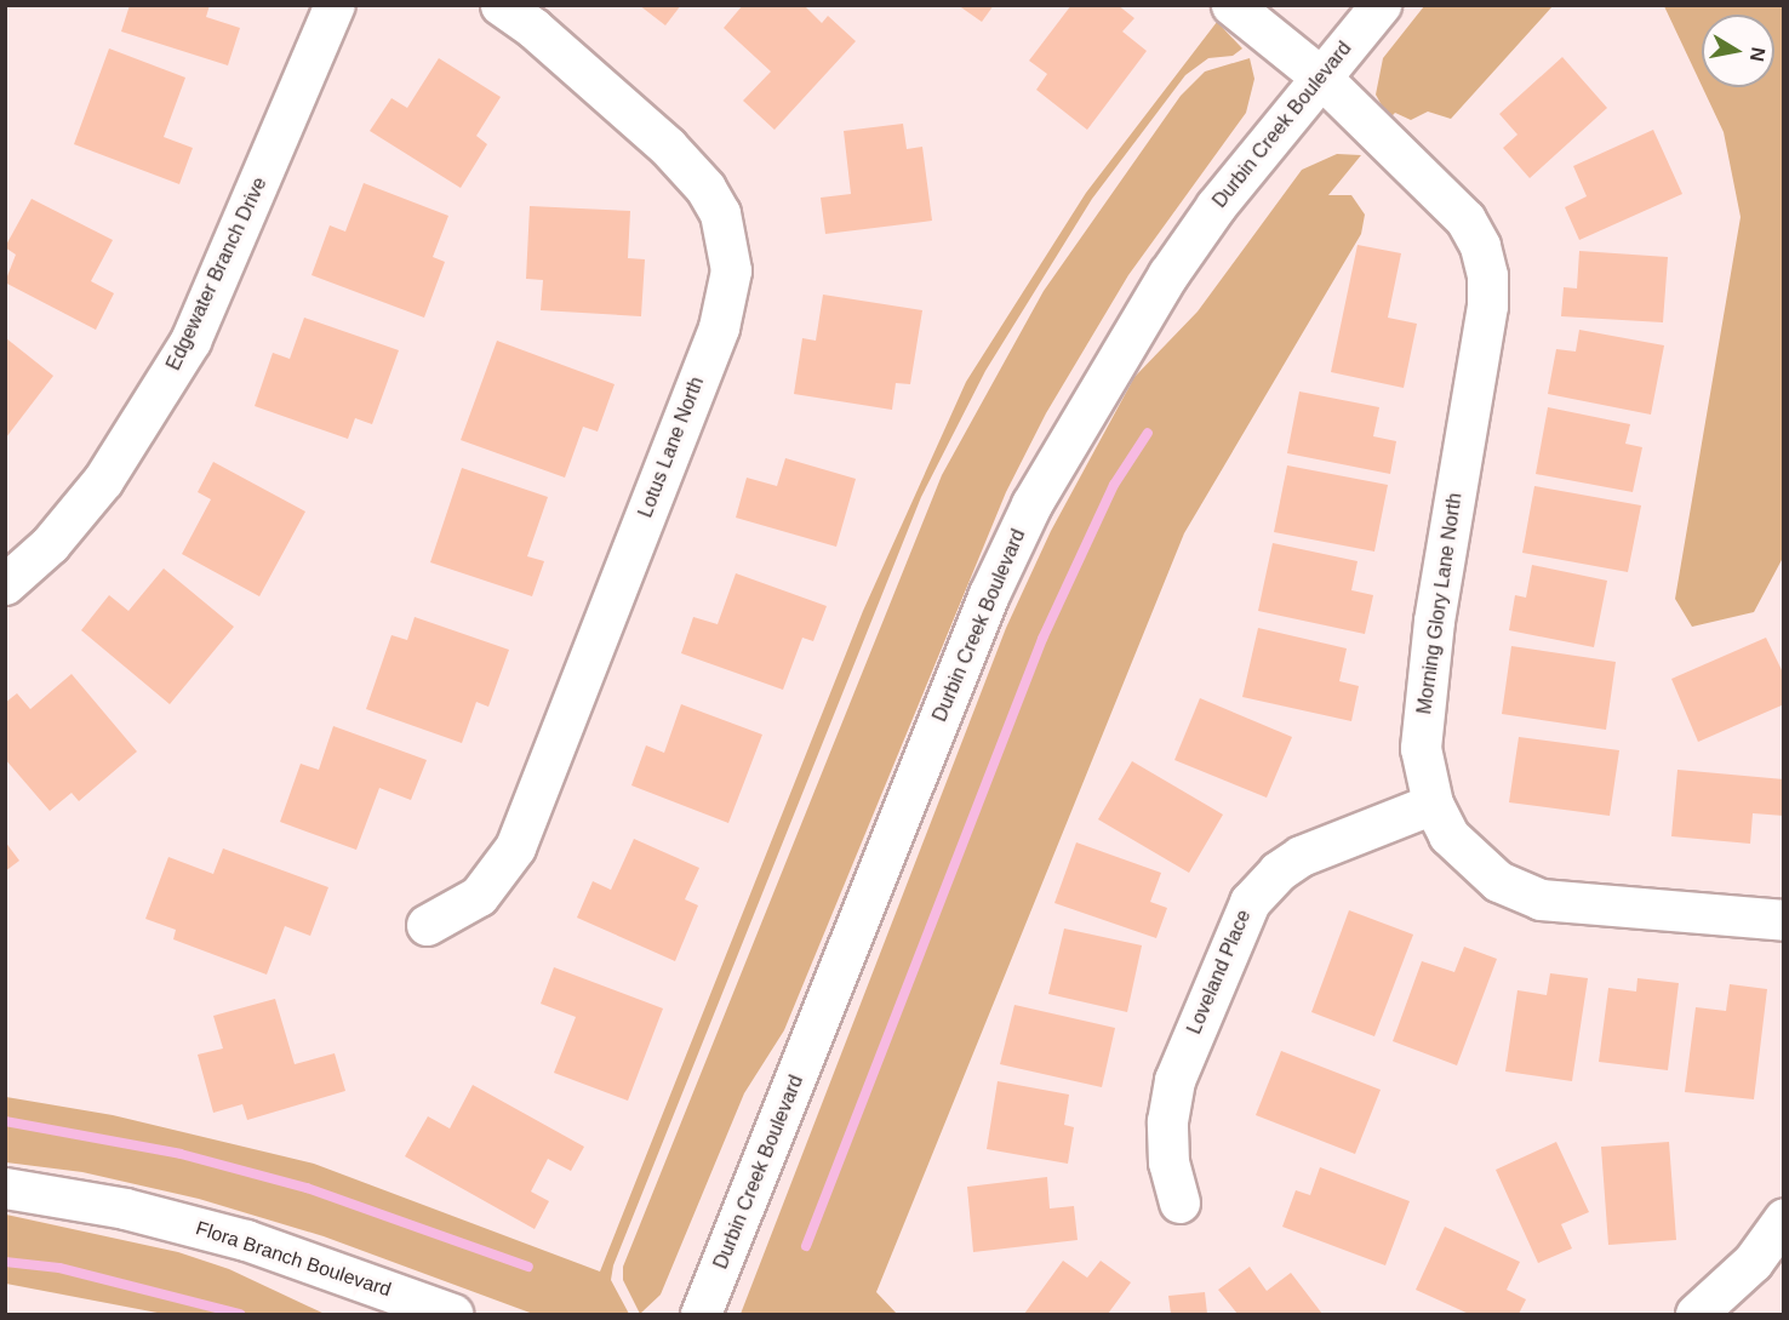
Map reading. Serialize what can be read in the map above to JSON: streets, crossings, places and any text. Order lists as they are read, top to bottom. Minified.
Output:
{"streets":{"street":["Durbin Creek Boulevard","Edgewater Branch Drive","Lotus Lane North","Morning Glory Lane North","Loveland Place","Flora Branch Boulevard"]},"crossings":[["Durbin Creek Boulevard","Morning Glory Lane North"],["Morning Glory Lane North","Loveland Place"]],"north":"right"}
